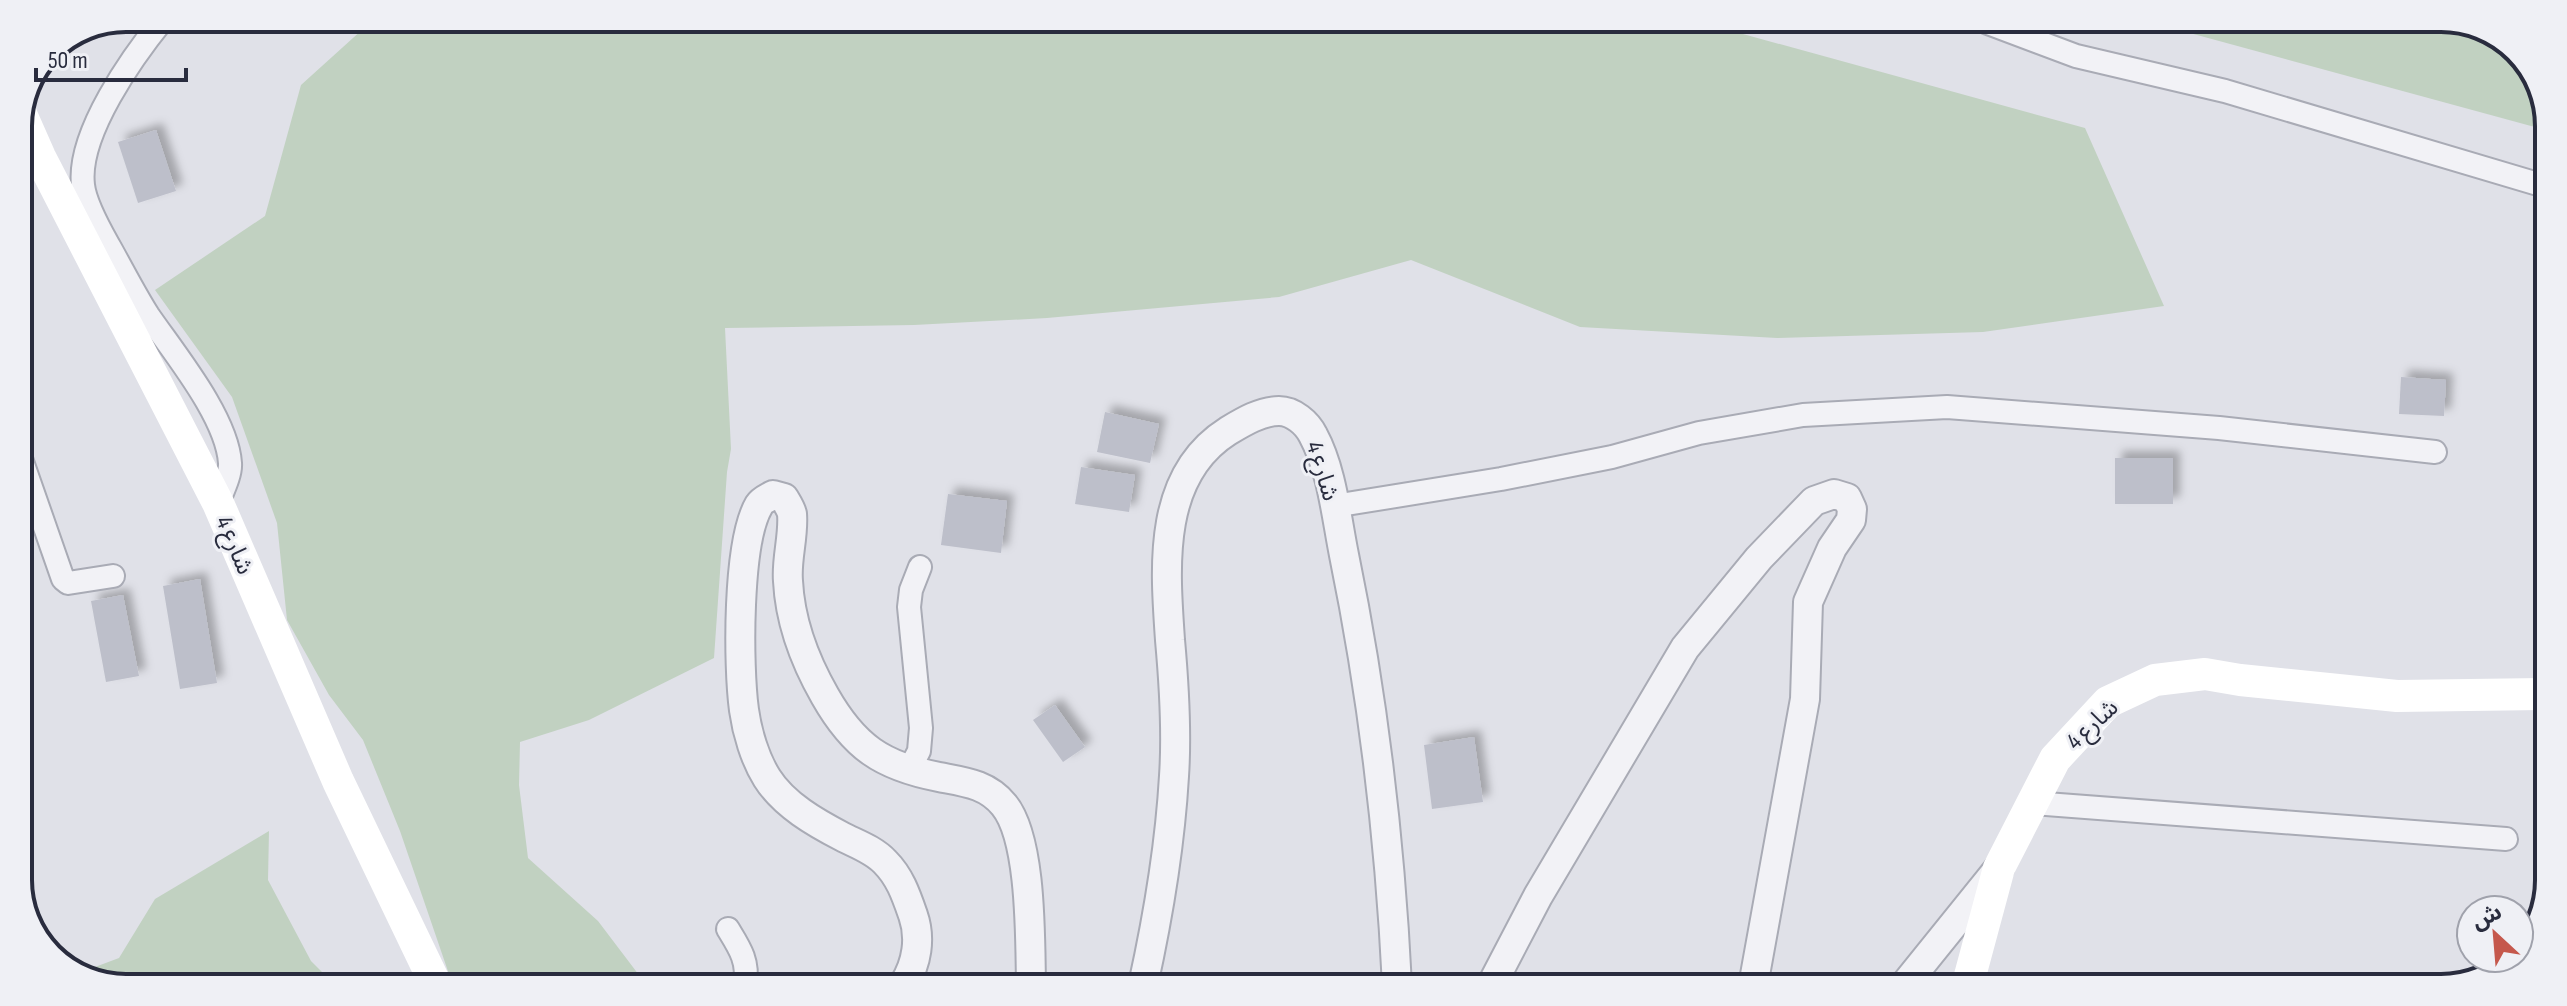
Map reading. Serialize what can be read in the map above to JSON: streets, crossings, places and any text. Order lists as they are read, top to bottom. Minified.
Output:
{"streets":{"main road":["شارع 4"]},"scale_bar":"50 m","north":"top left"}
